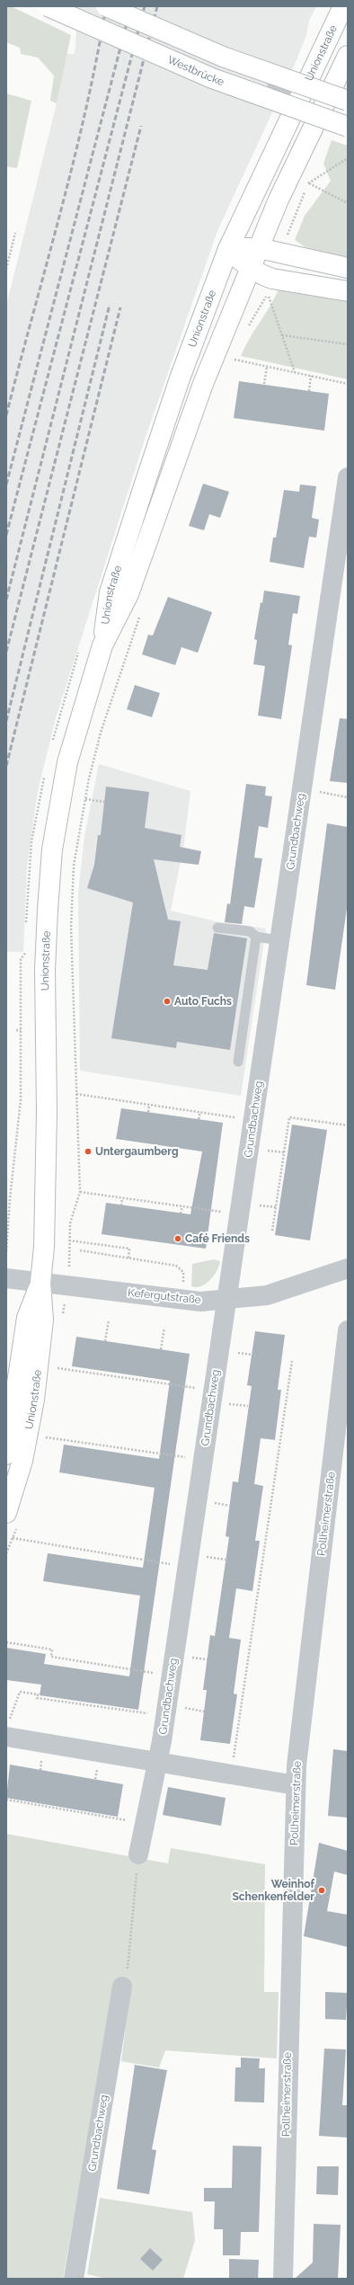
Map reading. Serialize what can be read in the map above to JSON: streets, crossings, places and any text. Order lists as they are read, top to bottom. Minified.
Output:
{"streets":{"main road":["Unionstraße","Westbrücke"],"street":["Grundbachweg","Kefergutstraße","Pollheimerstraße"]},"crossings":[["Unionstraße","Kefergutstraße"],["Grundbachweg","Kefergutstraße"]],"places":["Auto Fuchs","Untergaumberg","Café Friends","Weinhof Schenkenfelder"]}
